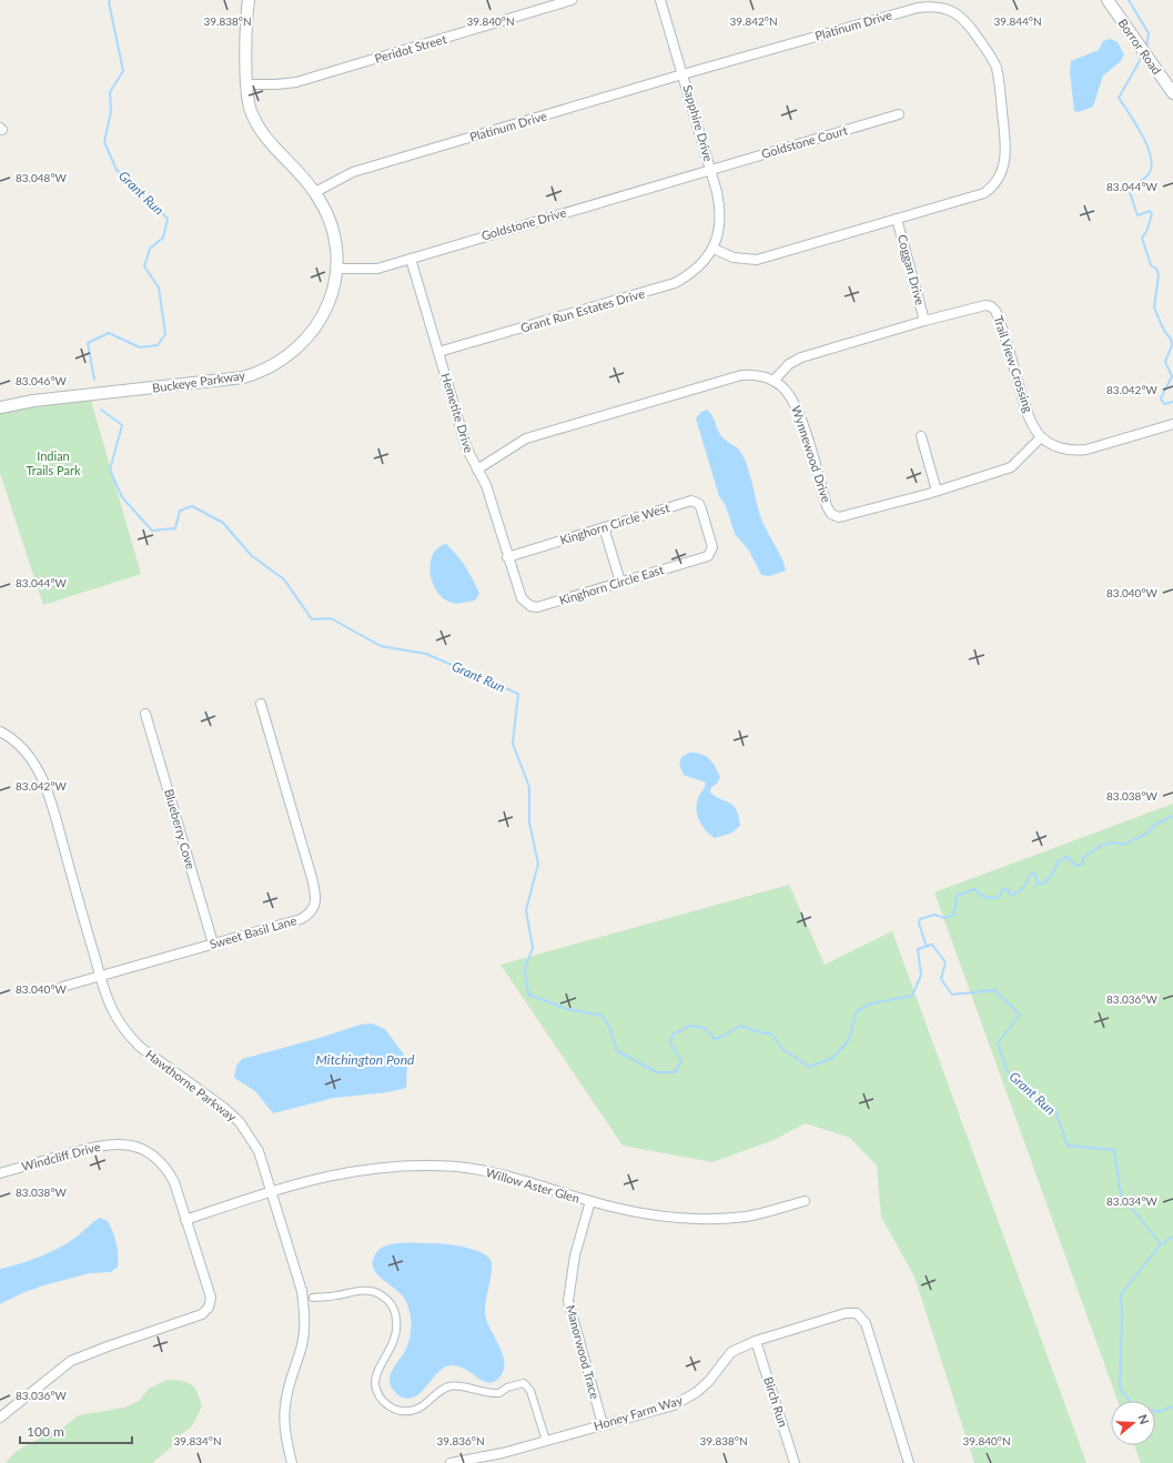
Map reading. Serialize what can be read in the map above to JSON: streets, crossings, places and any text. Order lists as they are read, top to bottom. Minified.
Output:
{"streets":{"street":["Platinum Drive","Borror Road","Peridot Street","Sapphire Drive","Goldstone Court","Goldstone Drive","Coggan Drive","Grant Run Estates Drive","Trail View Crossing","Buckeye Parkway","Hemetite Drive","Wynnewood Drive","Kinghorn Circle West","Kinghorn Circle East","Blueberry Cove","Sweet Basil Lane","Hawthorne Parkway","Windcliff Drive","Willow Aster Glen","Manorwood Trace","Birch Run","Honey Farm Way"]},"crossings":[["Platinum Drive","Sapphire Drive"],["Platinum Drive","Coggan Drive"],["Platinum Drive","Grant Run Estates Drive"],["Platinum Drive","Buckeye Parkway"],["Peridot Street","Buckeye Parkway"],["Sapphire Drive","Goldstone Court"],["Sapphire Drive","Goldstone Drive"],["Sapphire Drive","Grant Run Estates Drive"],["Goldstone Court","Goldstone Drive"],["Goldstone Drive","Buckeye Parkway"],["Goldstone Drive","Hemetite Drive"],["Coggan Drive","Trail View Crossing"],["Grant Run Estates Drive","Hemetite Drive"],["Trail View Crossing","Wynnewood Drive"],["Hemetite Drive","Wynnewood Drive"],["Hemetite Drive","Kinghorn Circle West"],["Hemetite Drive","Kinghorn Circle East"],["Kinghorn Circle West","Kinghorn Circle East"],["Blueberry Cove","Sweet Basil Lane"],["Sweet Basil Lane","Hawthorne Parkway"],["Hawthorne Parkway","Willow Aster Glen"],["Windcliff Drive","Willow Aster Glen"],["Willow Aster Glen","Manorwood Trace"],["Manorwood Trace","Honey Farm Way"],["Birch Run","Honey Farm Way"]],"water":["Grant Run","Mitchington Pond"],"parks":["Indian Trails Park"],"scale_bar":"100 m","north":"right","coordinates":["39.840°N","39.844°N","39.838°N","39.842°N","83.048°W","83.044°W","83.046°W","83.042°W","83.040°W","83.038°W","83.036°W","83.034°W","39.834°N","39.836°N"]}
